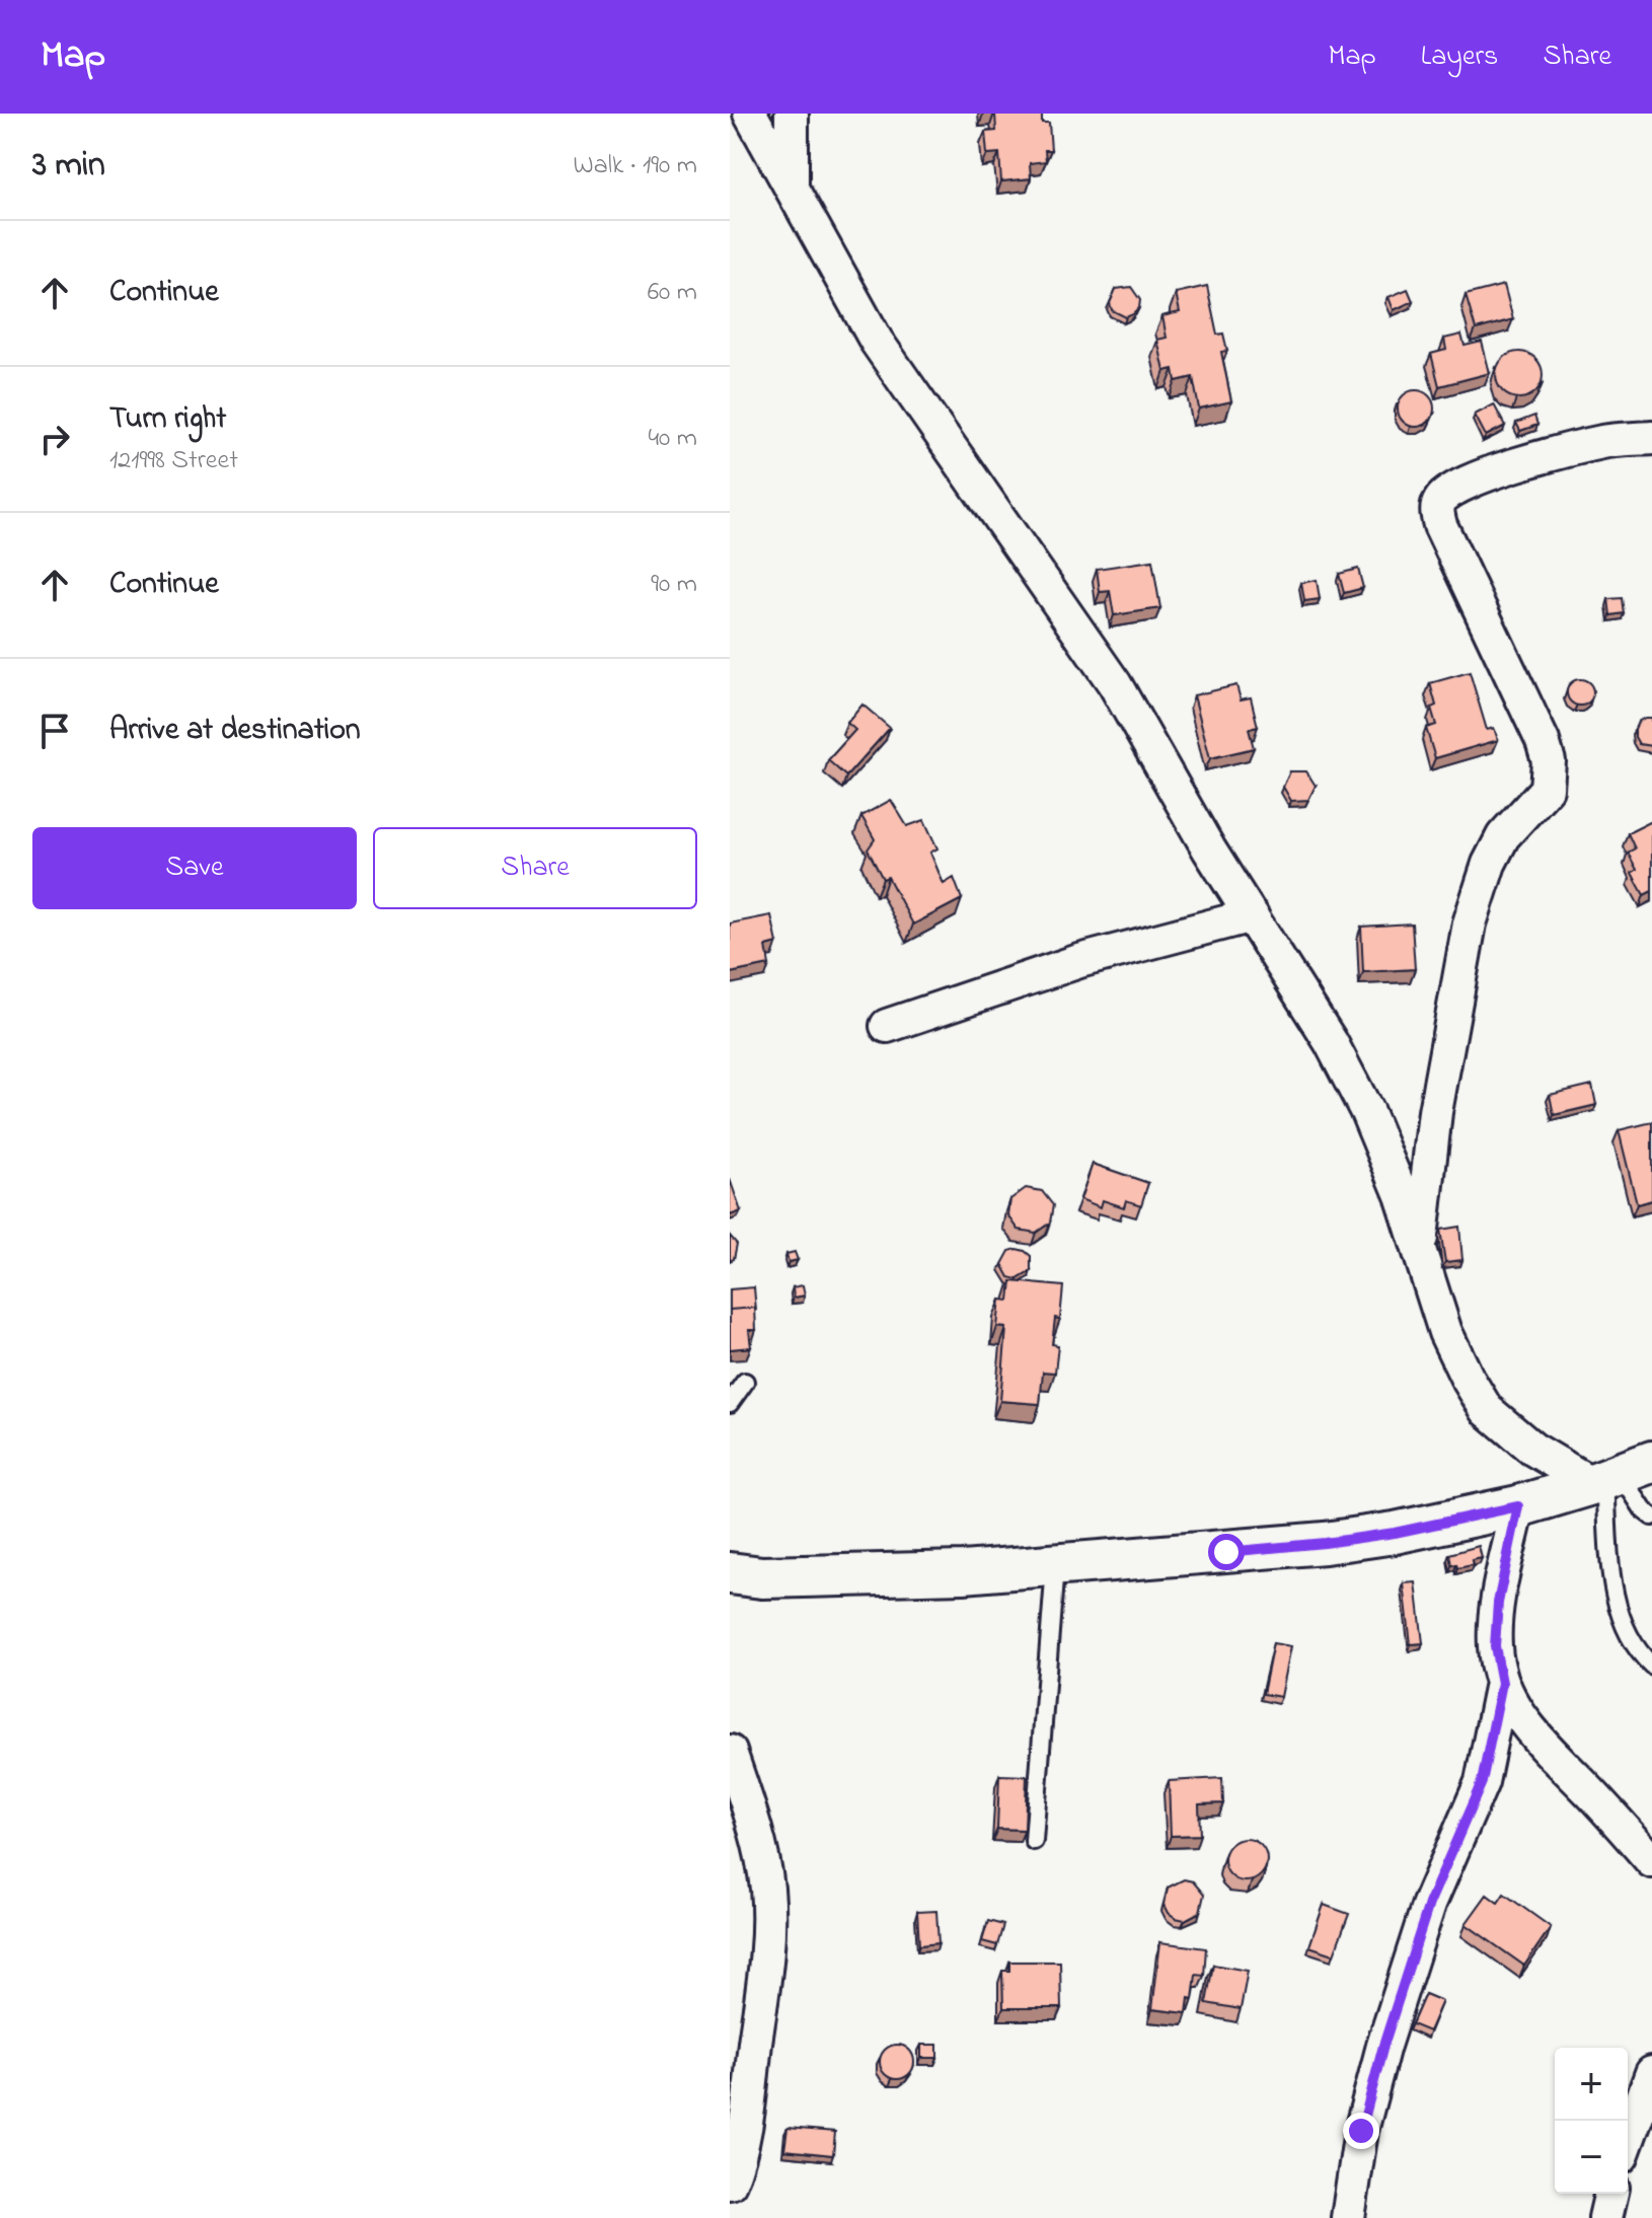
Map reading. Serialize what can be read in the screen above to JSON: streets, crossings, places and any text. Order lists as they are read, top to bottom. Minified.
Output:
{"page":{"header":"Map","nav":["Map","Layers","Share"],"heading":["3 min","Walk · 190 m"],"list":[["Continue","60 m"],["Turn right","121998 Street","40 m"],["Continue","90 m"],"Arrive at destination"],"buttons":["Save","Share"],"map_buttons":["+","−"]}}
